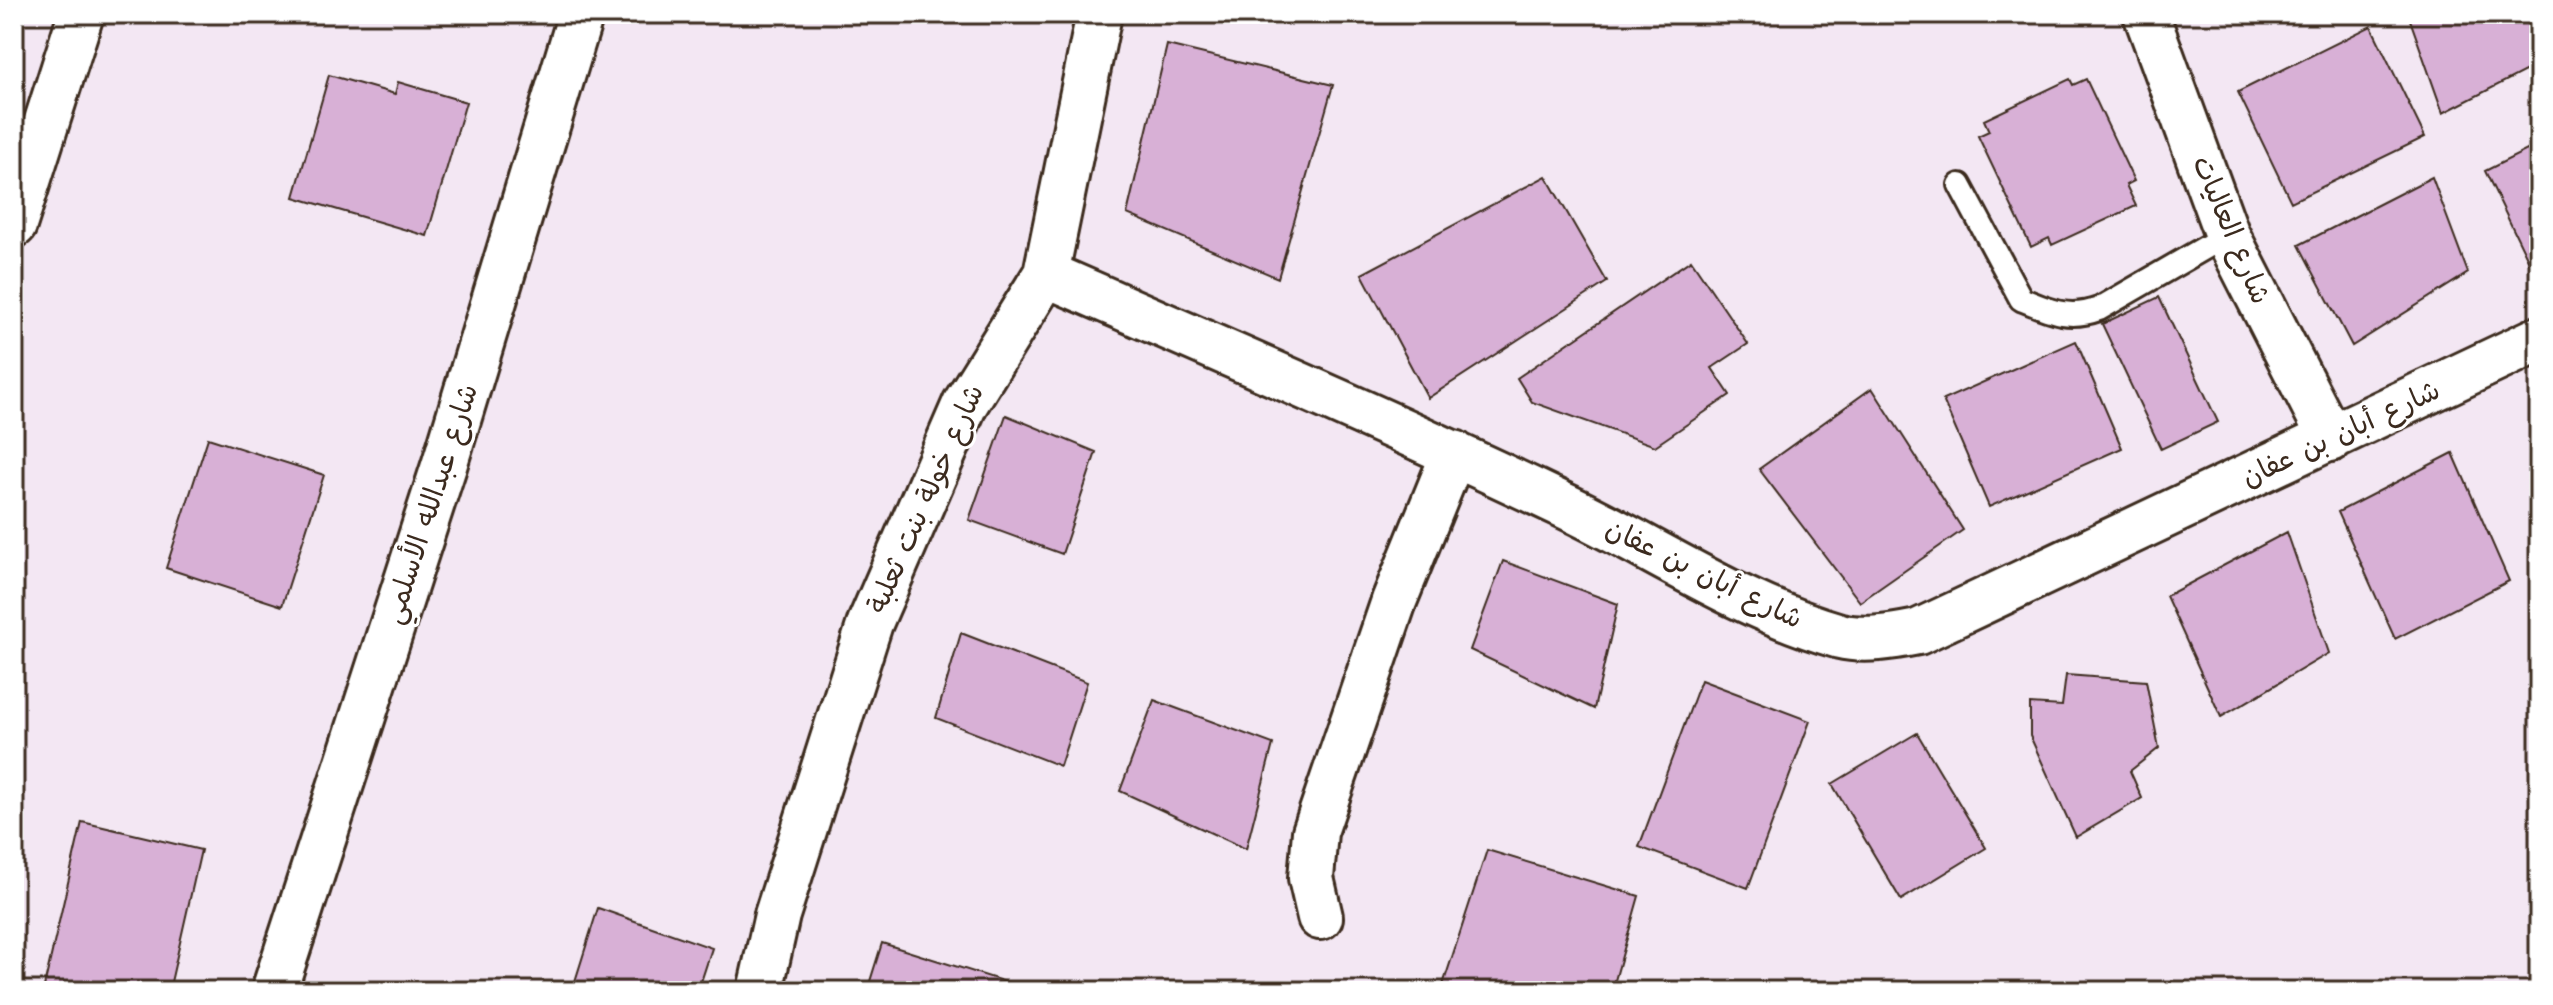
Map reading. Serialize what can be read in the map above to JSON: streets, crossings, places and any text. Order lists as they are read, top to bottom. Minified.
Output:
{"streets":{"street":["شارع العاليات","شارع أبان بن عفان","شارع خولة بنت ثعلبة","شارع عبدالله الأسلمي"]},"crossings":[["شارع العاليات","شارع أبان بن عفان"],["شارع أبان بن عفان","شارع خولة بنت ثعلبة"]]}
